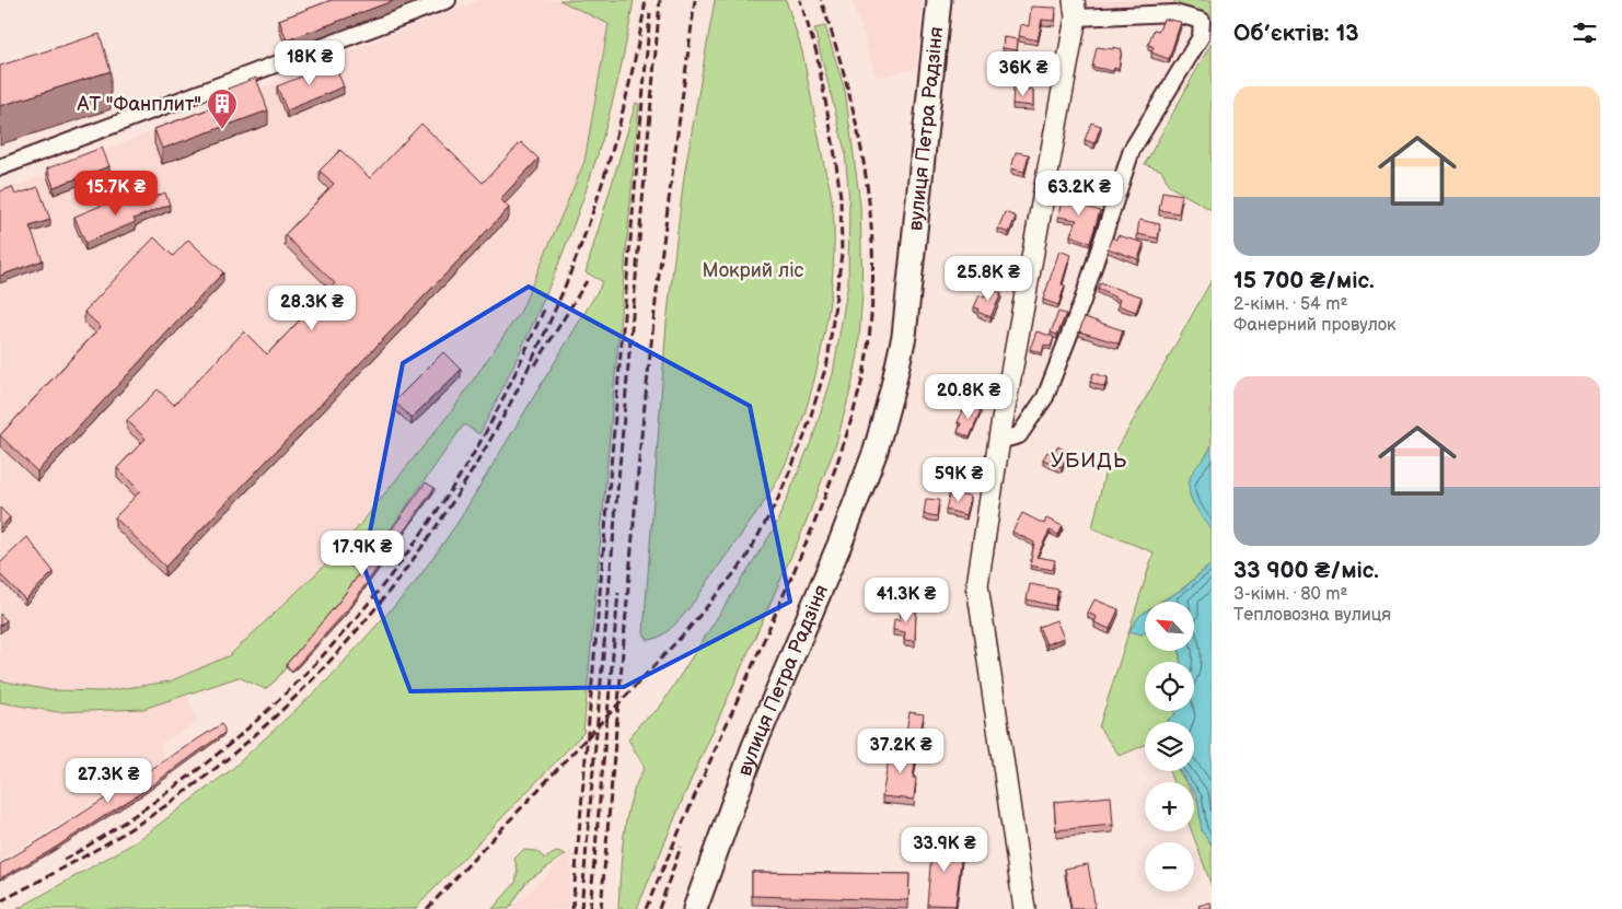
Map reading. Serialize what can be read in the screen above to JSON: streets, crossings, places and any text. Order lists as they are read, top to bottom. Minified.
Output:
{"streets":{"main road":["вулиця Петра Радзіня"]},"districts":["УБИДЬ"],"parks":["Мокрий ліс"],"places":{"building":["АТ \"Фанплит\""]},"north":"top left","page":{"heading":"Об’єктів: 13","price":["18K ₴","36K ₴","15.7K ₴","63.2K ₴","25.8K ₴","28.3K ₴","20.8K ₴","59K ₴","17.9K ₴","41.3K ₴","37.2K ₴","27.3K ₴","33.9K ₴"],"list":[{"name":"15 700 ₴/міс.","note":"2-кімн. · 54 m² · Фанерний провулок"},{"name":"33 900 ₴/міс.","note":"3-кімн. · 80 m² · Тепловозна вулиця"}],"map_buttons":["+","−"]}}
